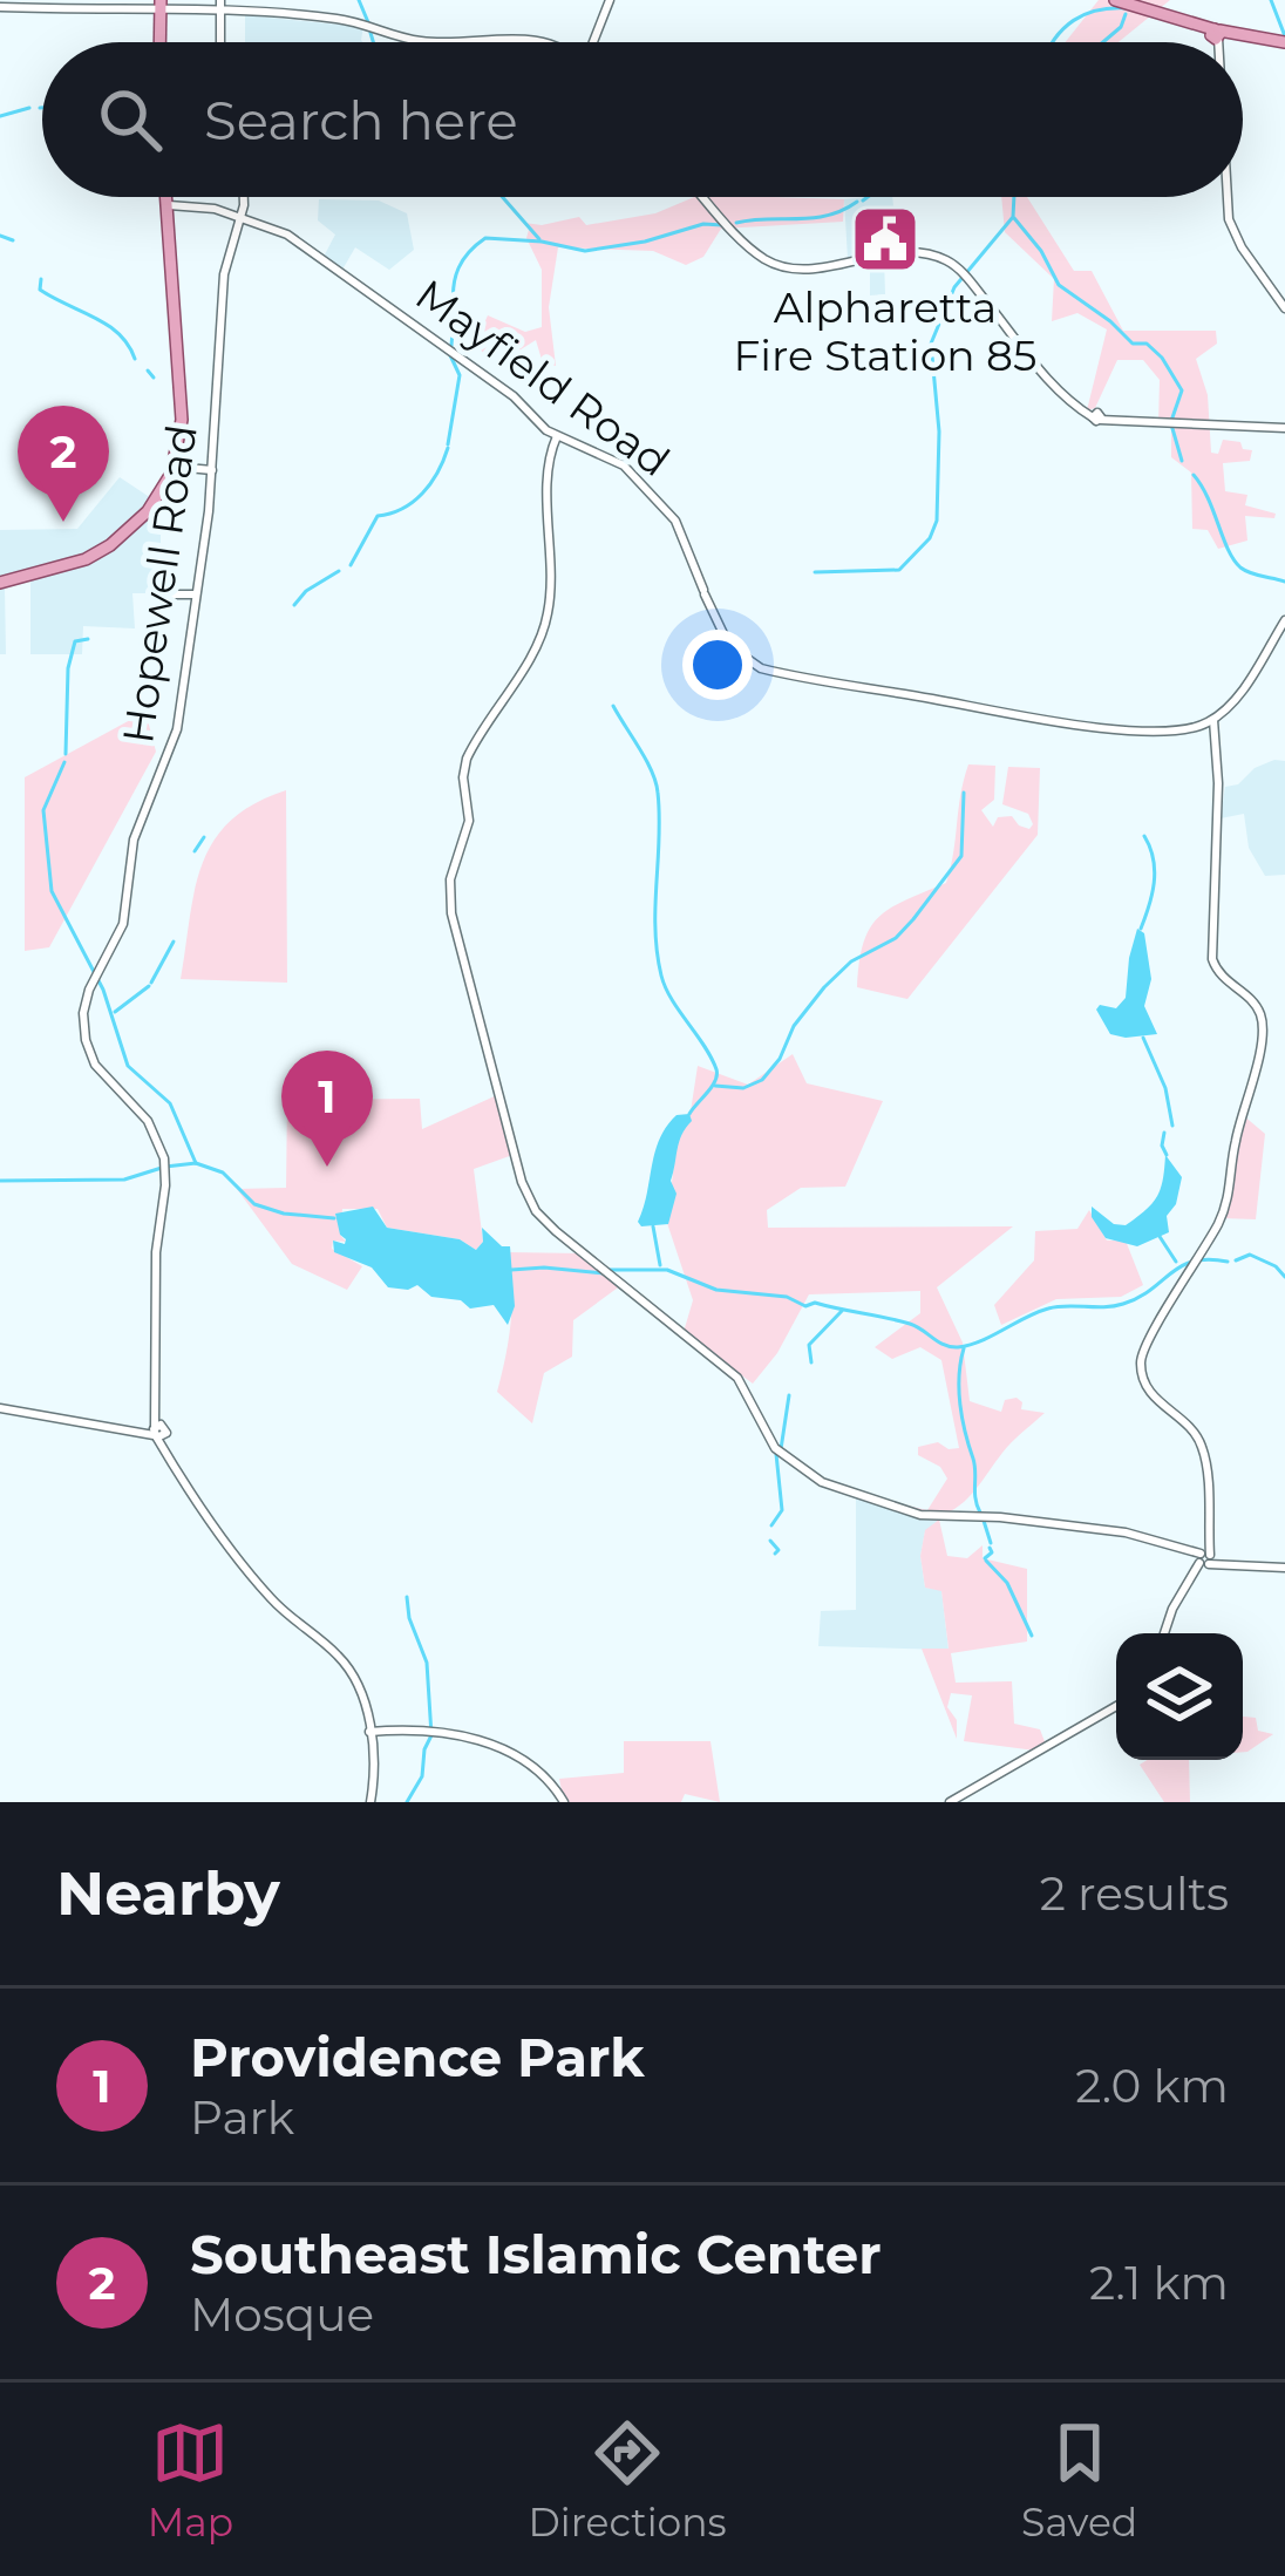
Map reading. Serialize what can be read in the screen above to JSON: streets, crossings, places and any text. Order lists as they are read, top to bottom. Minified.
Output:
{"streets":{"street":["Mayfield Road","Hopewell Road"]},"crossings":[["Mayfield Road","Hopewell Road"]],"places":{"public building":["Alpharetta Fire Station 85"]},"page":{"search":"Search here","pins":["2","1"],"heading":["Nearby","2 results"],"list":[{"mark":"1","name":"Providence Park","note":"Park","value":"2.0 km"},{"mark":"2","name":"Southeast Islamic Center","note":"Mosque","value":"2.1 km"}],"nav":["Map","Directions","Saved"]}}
